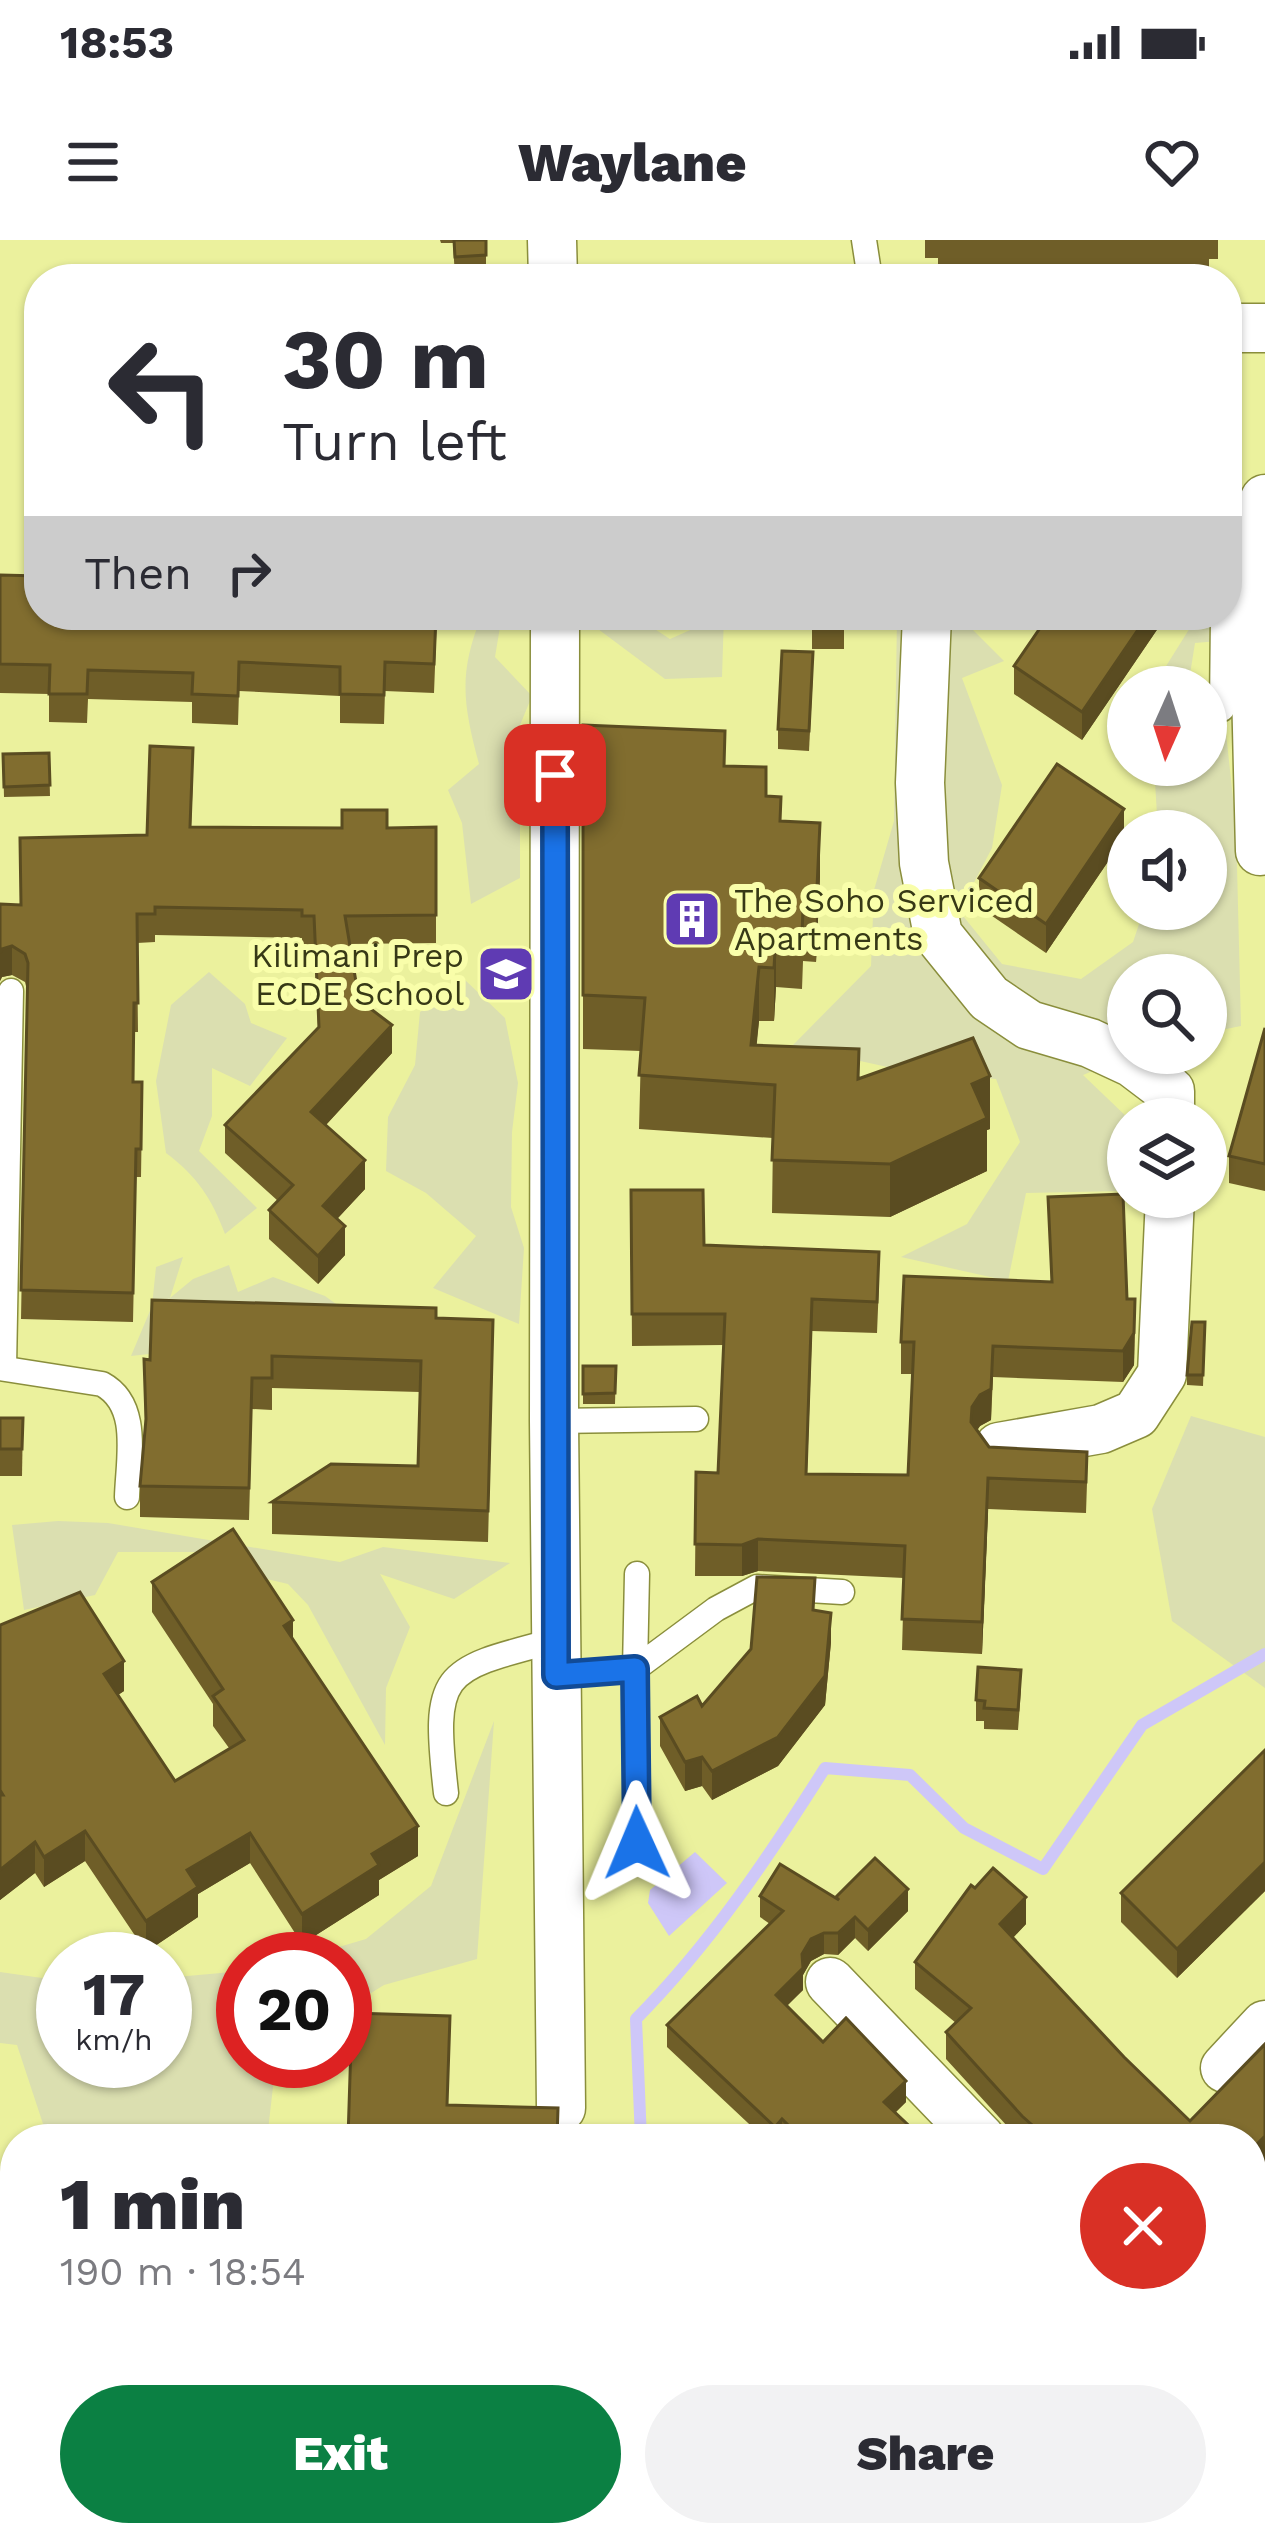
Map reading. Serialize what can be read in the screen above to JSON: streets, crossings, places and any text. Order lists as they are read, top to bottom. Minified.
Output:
{"places":{"building":["The Soho Serviced Apartments"],"school or university":["Kilimani Prep ECDE School"]},"north":"bottom","page":{"status":"18:53","header":"Waylane","turn":["30 m","Turn left"],"then":"Then","speed":"17 km/h","limit":"20","heading":["1 min","190 m · 18:54"],"buttons":["Exit","Share"]}}
